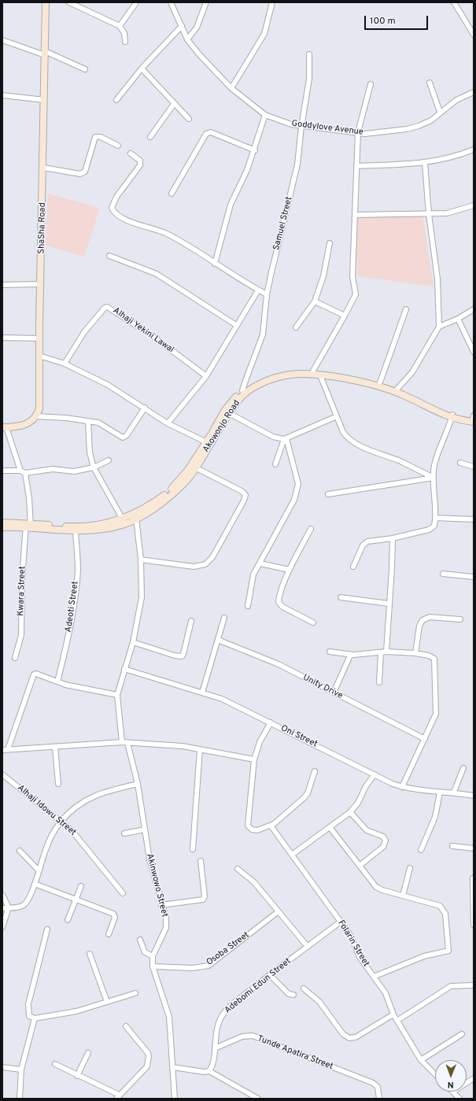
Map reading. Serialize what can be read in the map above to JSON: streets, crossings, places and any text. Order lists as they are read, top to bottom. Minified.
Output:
{"streets":{"main road":["ShaSha Road","Akowonjo Road"],"street":["Goddylove Avenue","Samuel Street","Alhaji Yekini Lawal","Kwara Street","Adeoti Street","Unity Drive","Oni Street","Alhaji Idowu Street","Akinwowo Street","Folarin Street","Osoba Street","Adebomi Edun Street","Tunde Apatira Street"]},"crossings":[["Goddylove Avenue","Samuel Street"],["Samuel Street","Akowonjo Road"],["Akowonjo Road","Kwara Street"],["Akowonjo Road","Adeoti Street"],["Akinwowo Street","Osoba Street"],["Folarin Street","Adebomi Edun Street"],["Adebomi Edun Street","Tunde Apatira Street"]],"scale_bar":"100 m","north":"bottom"}
